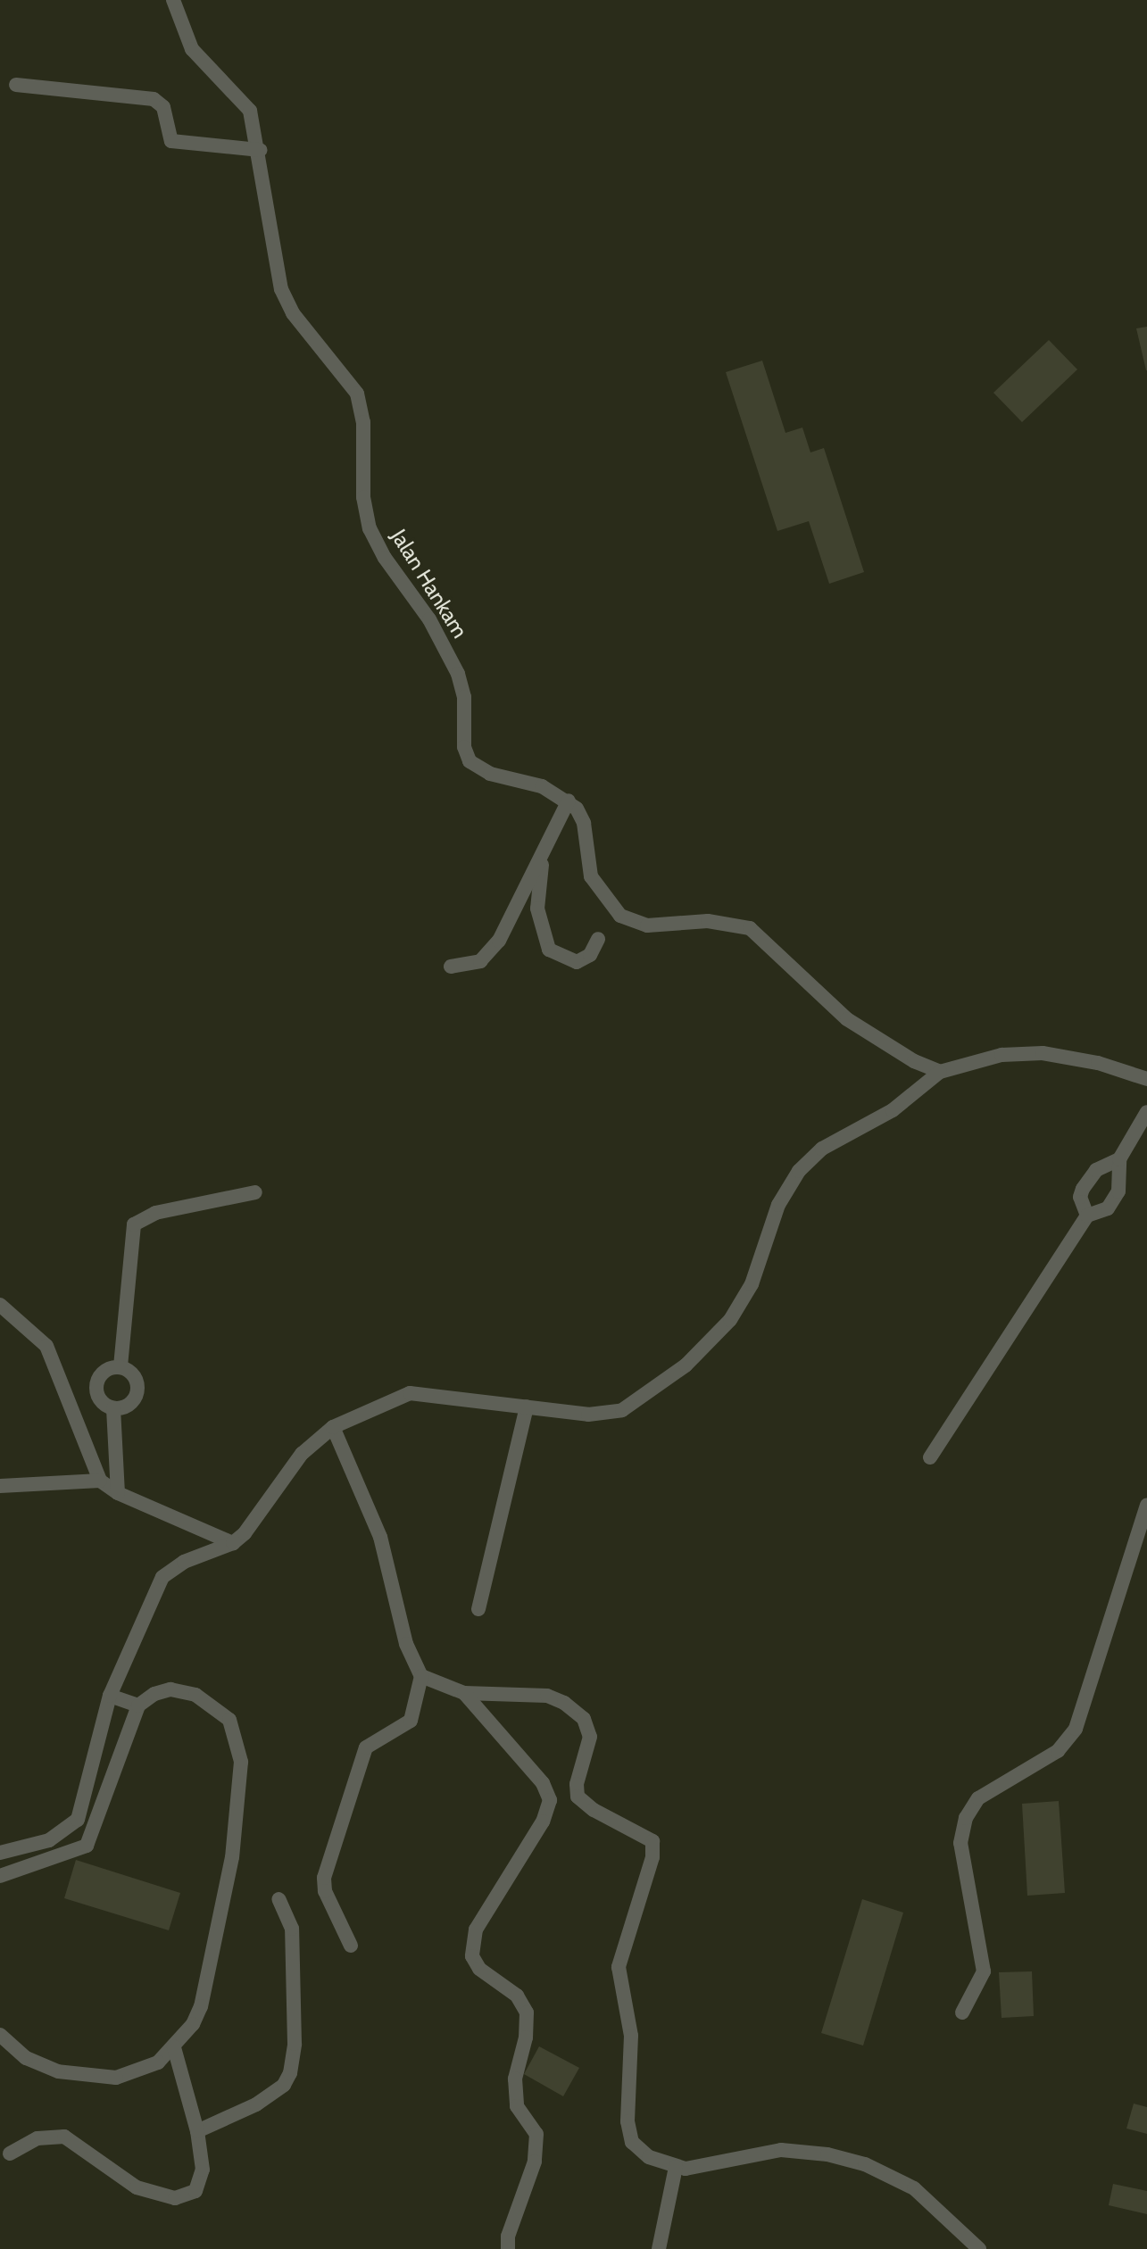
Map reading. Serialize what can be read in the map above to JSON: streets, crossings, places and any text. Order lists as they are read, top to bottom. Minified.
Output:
{"streets":{"street":["Jalan Hankam"]}}
